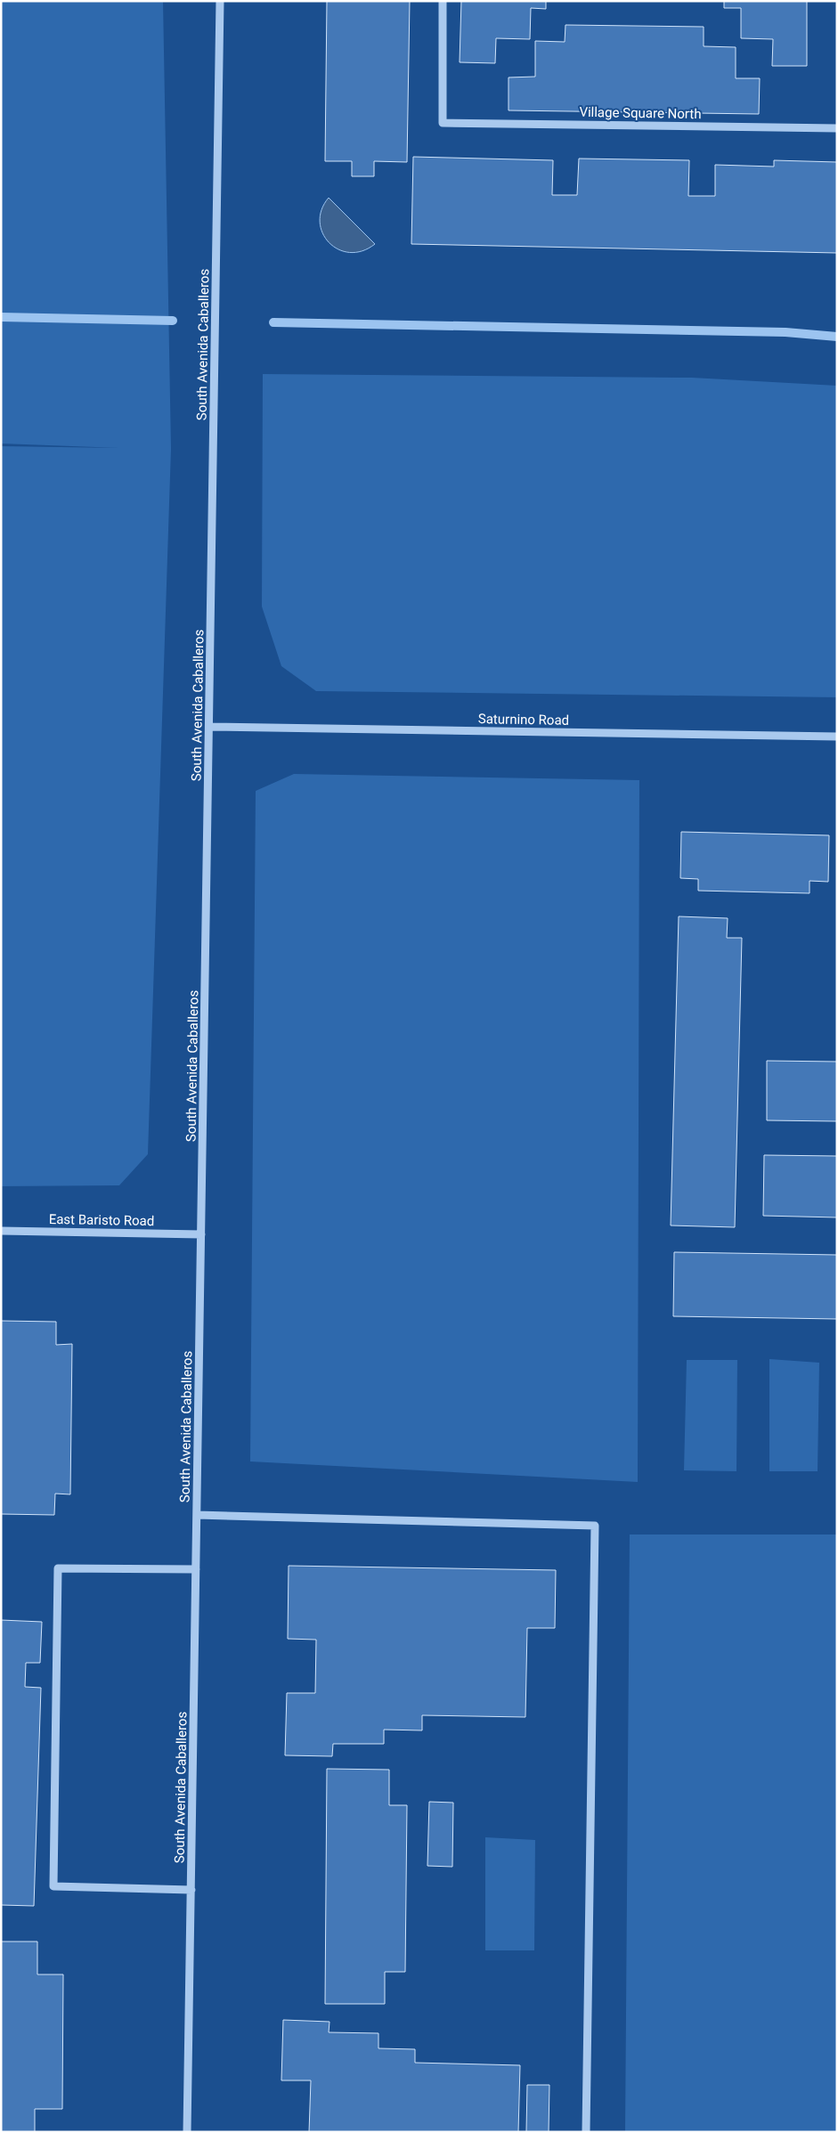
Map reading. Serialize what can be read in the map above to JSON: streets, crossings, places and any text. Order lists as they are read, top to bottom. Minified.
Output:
{"streets":{"street":["Village Square North","South Avenida Caballeros","Saturnino Road","East Baristo Road"]},"crossings":[["South Avenida Caballeros","Saturnino Road"],["South Avenida Caballeros","East Baristo Road"]]}
